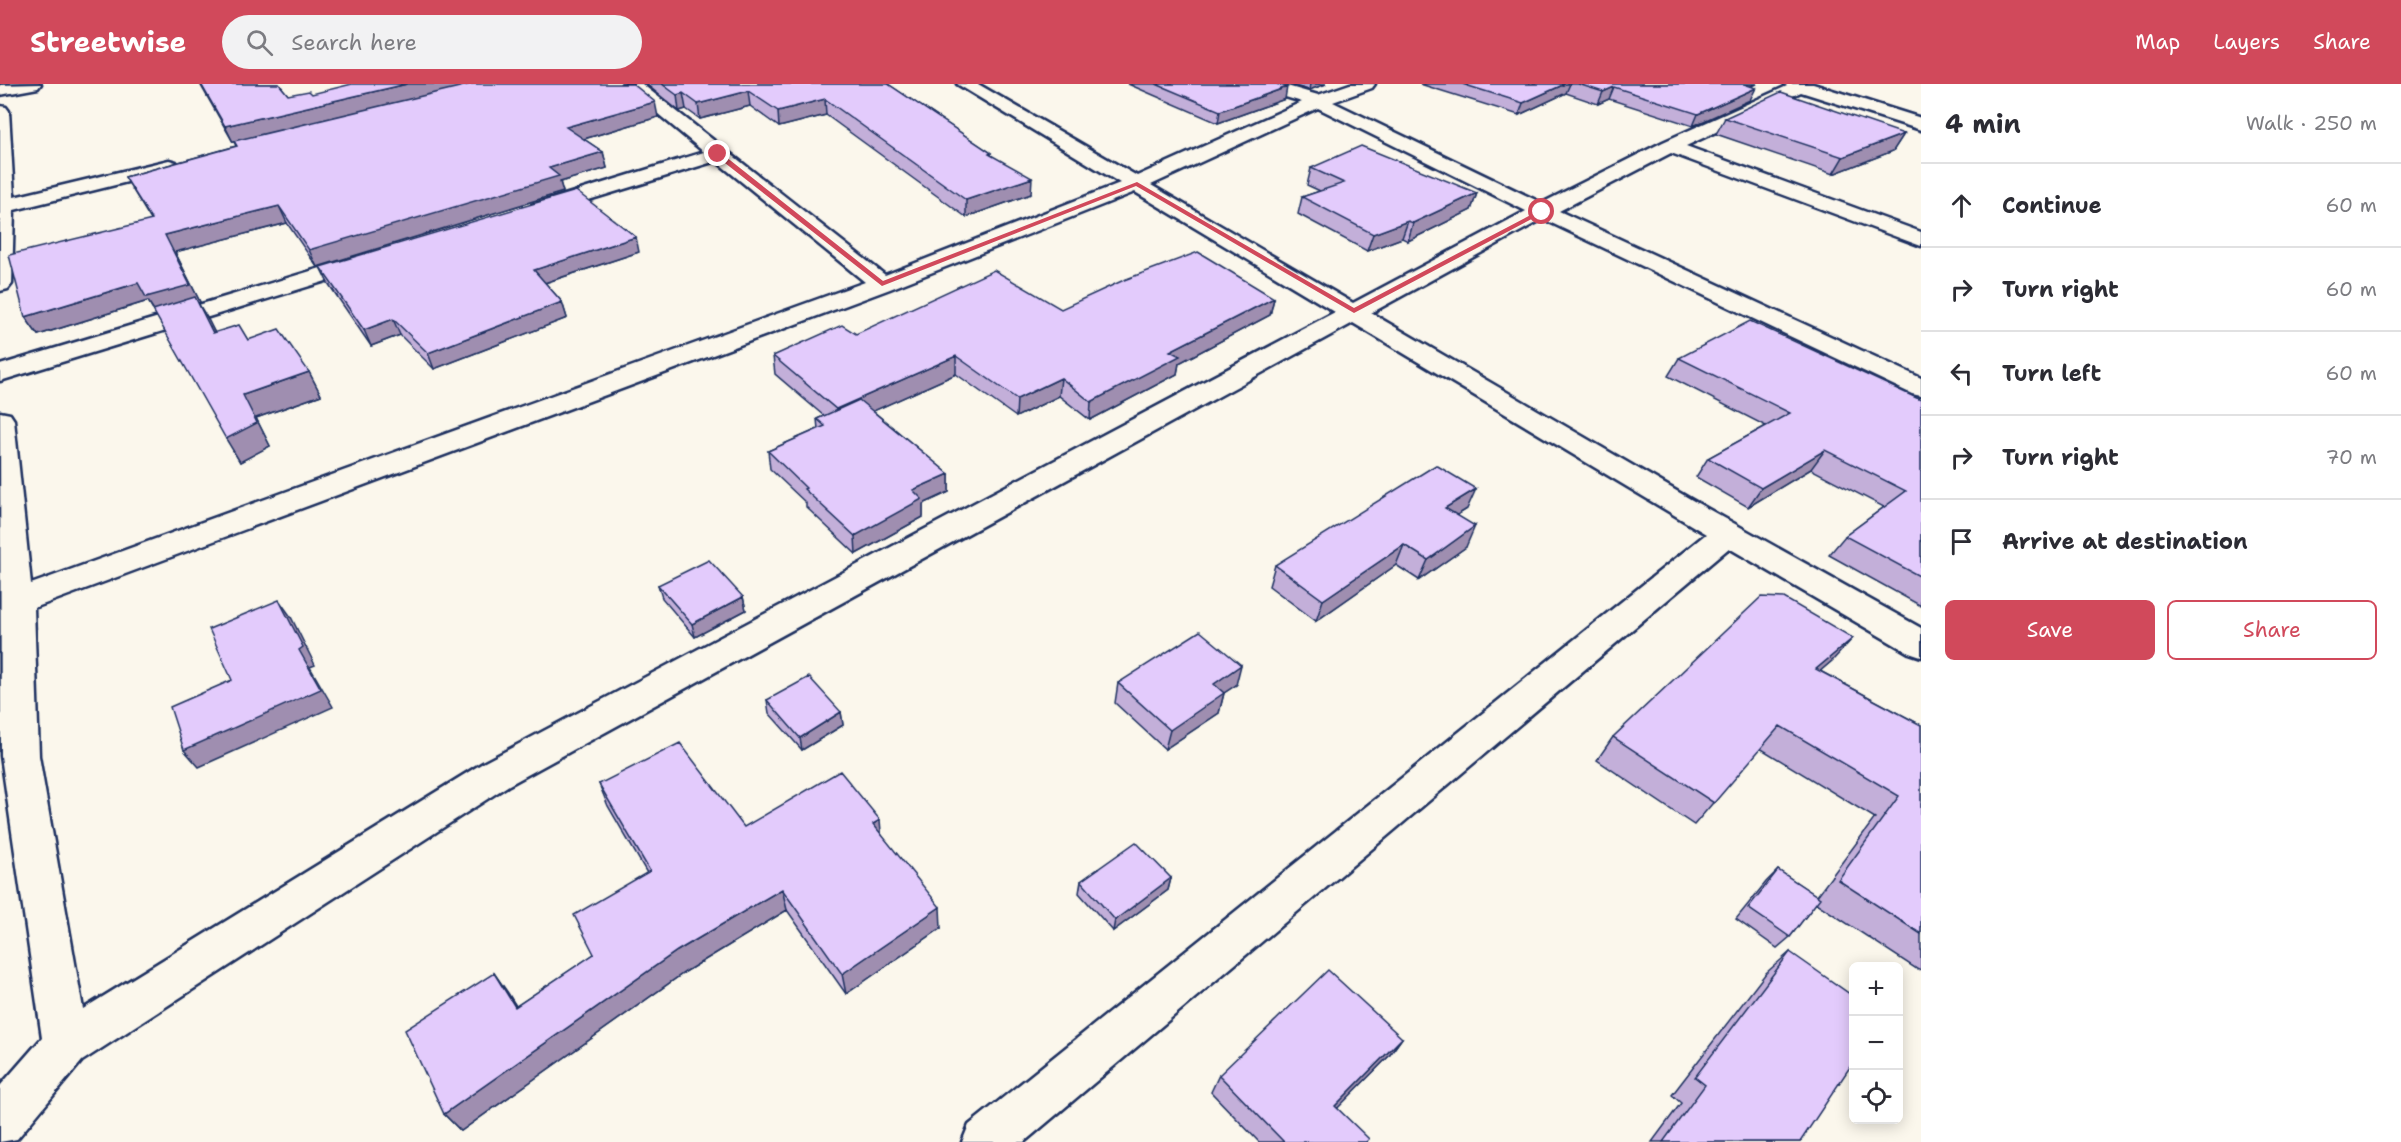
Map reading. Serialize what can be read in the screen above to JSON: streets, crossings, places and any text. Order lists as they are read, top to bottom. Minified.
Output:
{"page":{"header":"Streetwise","search":"Search here","nav":["Map","Layers","Share"],"heading":["4 min","Walk · 250 m"],"list":[["Continue","60 m"],["Turn right","60 m"],["Turn left","60 m"],["Turn right","70 m"],"Arrive at destination"],"buttons":["Save","Share"],"map_buttons":["+","−"]}}
